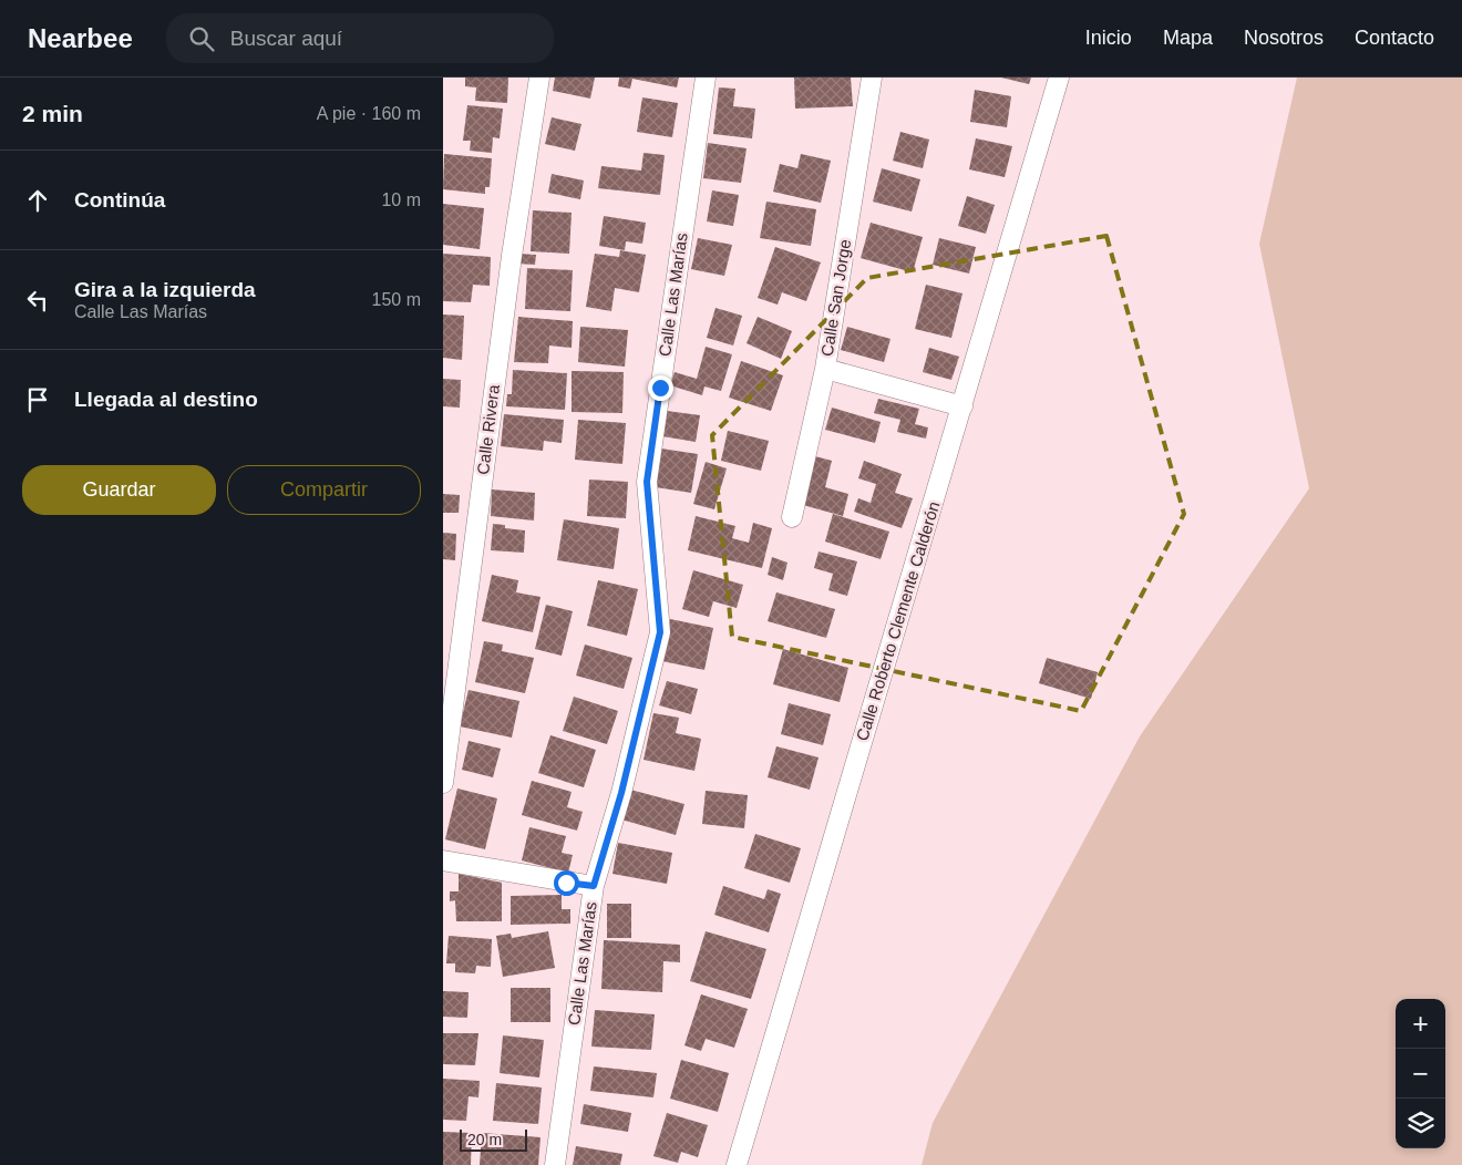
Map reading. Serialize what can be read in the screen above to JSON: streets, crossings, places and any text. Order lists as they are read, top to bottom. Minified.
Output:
{"streets":{"street":["Calle Las Marías","Calle San Jorge","Calle Rivera","Calle Roberto Clemente Calderón"]},"scale_bar":"20 m","page":{"header":"Nearbee","search":"Buscar aquí","nav":["Inicio","Mapa","Nosotros","Contacto"],"heading":["2 min","A pie · 160 m"],"list":[["Continúa","10 m"],["Gira a la izquierda","Calle Las Marías","150 m"],"Llegada al destino"],"buttons":["Guardar","Compartir"],"map_buttons":["+","−"],"scale":"20 m"}}
